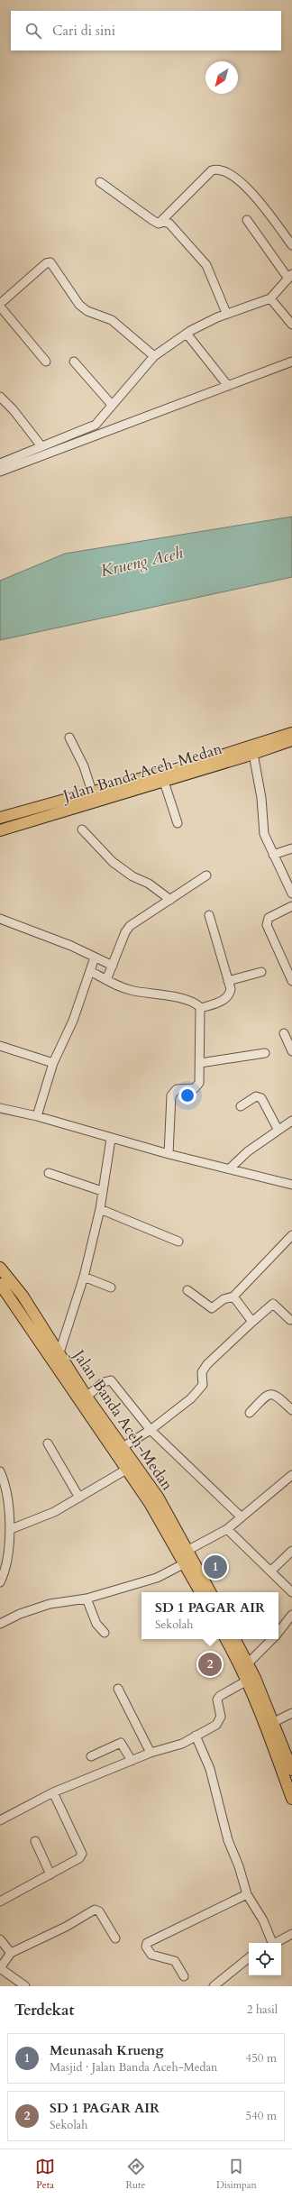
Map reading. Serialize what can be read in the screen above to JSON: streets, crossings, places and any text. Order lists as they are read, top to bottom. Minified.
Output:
{"streets":{"highway":["Jalan Banda Aceh-Medan"]},"water":["Krueng Aceh"],"north":"bottom left","page":{"search":"Cari di sini","pins":["1","2"],"popup":["SD 1 PAGAR AIR","Sekolah"],"heading":["Terdekat","2 hasil"],"list":[{"mark":"1","name":"Meunasah Krueng","note":"Masjid · Jalan Banda Aceh-Medan","value":"450 m"},{"mark":"2","name":"SD 1 PAGAR AIR","note":"Sekolah","value":"540 m"}],"nav":["Peta","Rute","Disimpan"]}}
